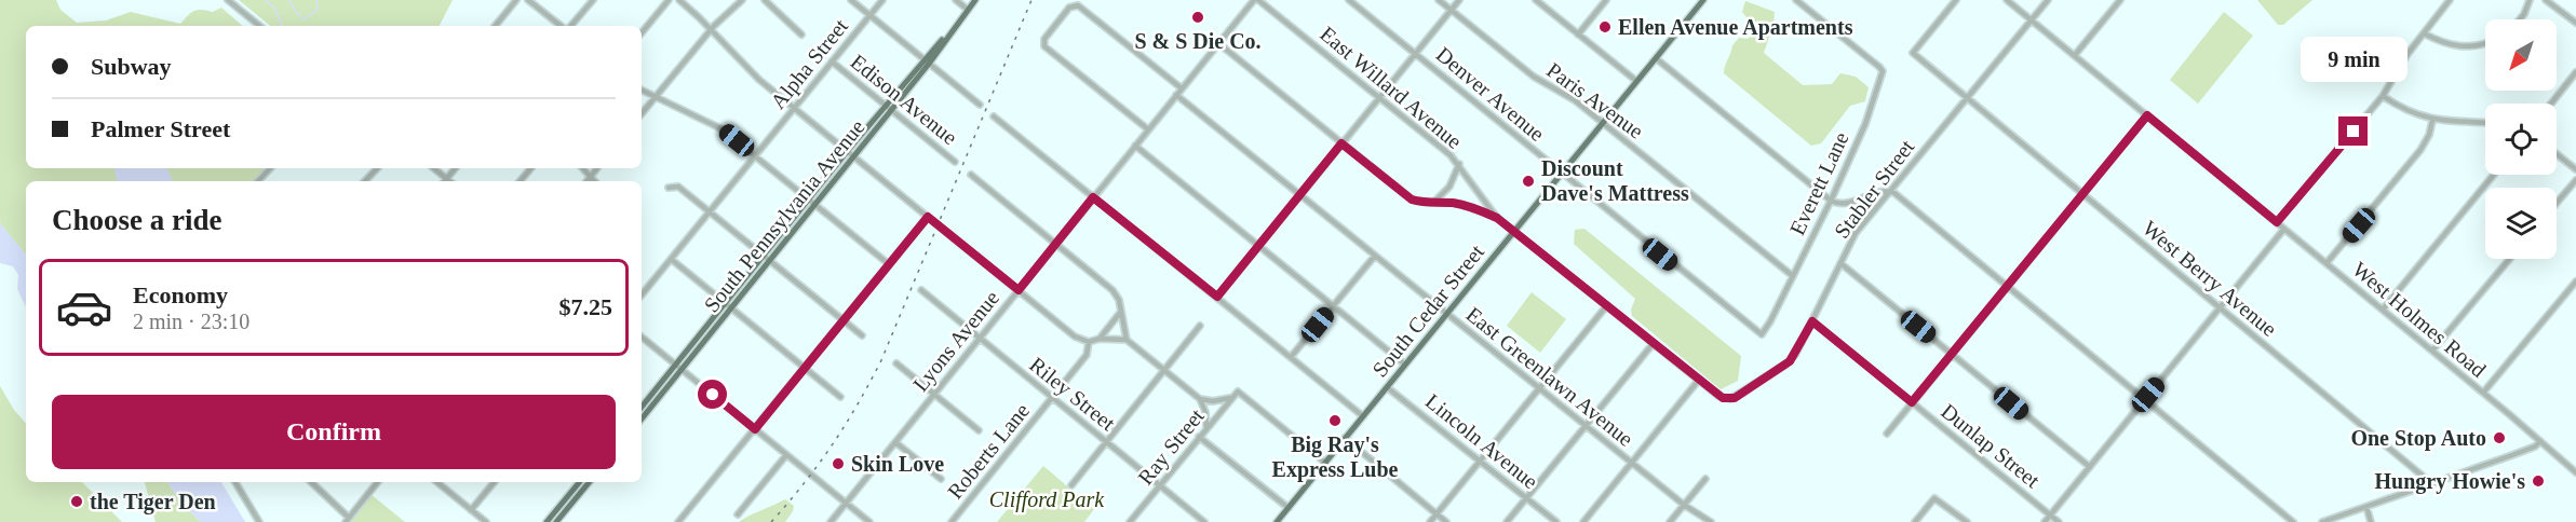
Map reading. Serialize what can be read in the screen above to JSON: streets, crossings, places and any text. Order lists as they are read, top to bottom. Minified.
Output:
{"streets":{"main road":["South Pennsylvania Avenue","South Cedar Street"],"street":["Alpha Street","East Willard Avenue","Denver Avenue","Edison Avenue","Paris Avenue","Everett Lane","Stabler Street","West Berry Avenue","West Holmes Road","Lyons Avenue","East Greenlawn Avenue","Riley Street","Lincoln Avenue","Dunlap Street","Ray Street","Roberts Lane"]},"crossings":[["Alpha Street","Edison Avenue"],["East Willard Avenue","Stabler Street"],["East Willard Avenue","South Cedar Street"],["Denver Avenue","Everett Lane"],["Denver Avenue","South Cedar Street"],["Edison Avenue","South Pennsylvania Avenue"],["Paris Avenue","Everett Lane"],["Paris Avenue","South Cedar Street"],["Stabler Street","West Berry Avenue"],["Stabler Street","West Holmes Road"],["Stabler Street","Dunlap Street"],["South Cedar Street","East Greenlawn Avenue"],["South Cedar Street","Lincoln Avenue"],["South Cedar Street","Ray Street"],["Lyons Avenue","East Greenlawn Avenue"],["Lyons Avenue","Riley Street"],["Riley Street","Ray Street"],["Riley Street","Roberts Lane"]],"parks":["Clifford Park"],"places":["S & S Die Co.","Ellen Avenue Apartments","Discount Dave's Mattress","Big Ray's Express Lube","One Stop Auto","Skin Love","Hungry Howie's","the Tiger Den"],"north":"bottom left","page":{"banner":["Subway","Palmer Street"],"bubble":"9 min","heading":"Choose a ride","list":[{"name":"Economy","note":"2 min · 23:10","value":"$7.25"}],"buttons":"Confirm"}}
